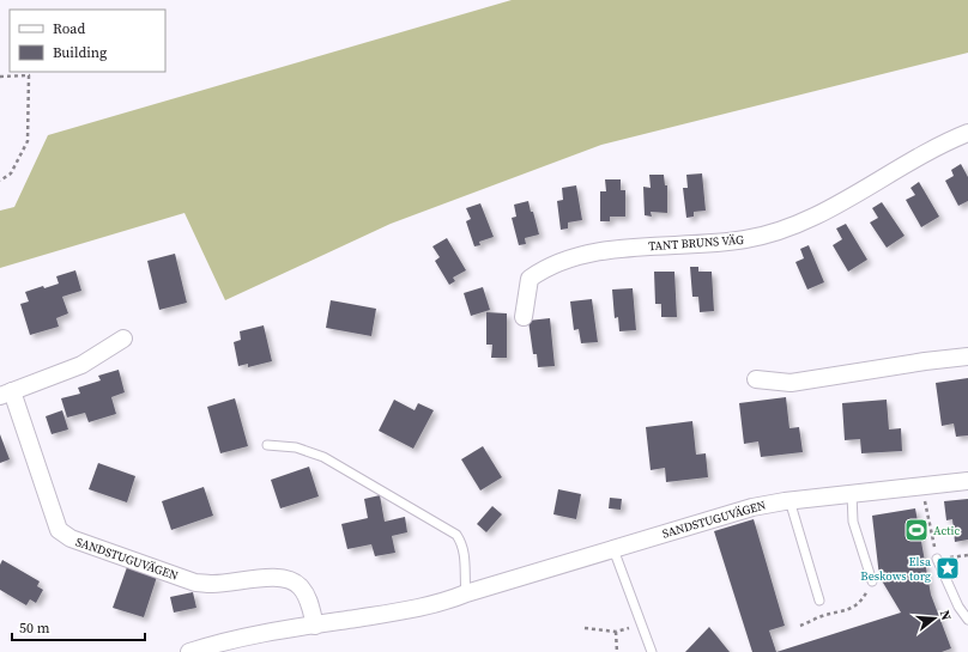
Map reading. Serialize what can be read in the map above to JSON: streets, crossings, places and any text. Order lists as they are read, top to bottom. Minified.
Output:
{"streets":{"street":["TANT BRUNS VÄG","SANDSTUGUVÄGEN"]},"places":{"sports":["Actic"],"place":["Elsa Beskows torg"]},"legend":["Road","Building"],"scale_bar":"50 m","north":"right"}
